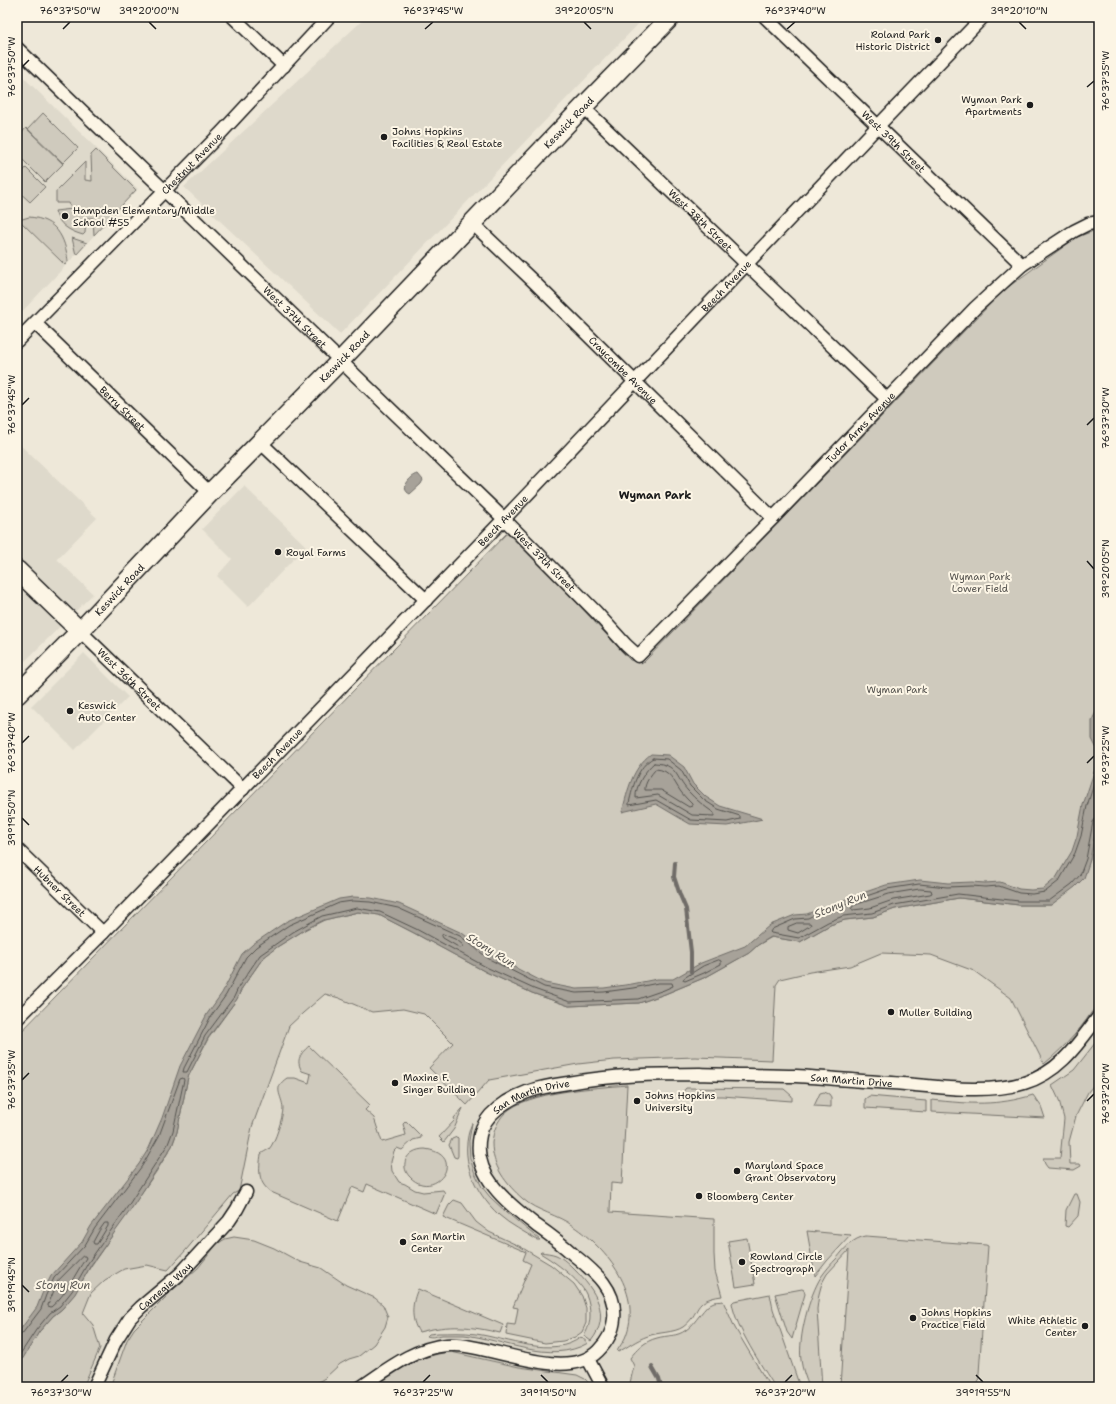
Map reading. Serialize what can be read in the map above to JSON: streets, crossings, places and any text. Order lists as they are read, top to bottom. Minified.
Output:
{"streets":{"street":["Keswick Road","West 39th Street","Chestnut Avenue","West 38th Street","Beech Avenue","West 37th Street","Craycombe Avenue","Berry Street","Tudor Arms Avenue","West 36th Street","Hubner Street","San Martin Drive","Carnegie Way"]},"crossings":[["Keswick Road","West 38th Street"],["Keswick Road","West 37th Street"],["Keswick Road","Craycombe Avenue"],["Keswick Road","Berry Street"],["Keswick Road","West 36th Street"],["West 39th Street","Beech Avenue"],["West 39th Street","Tudor Arms Avenue"],["Chestnut Avenue","West 37th Street"],["Chestnut Avenue","Berry Street"],["West 38th Street","Beech Avenue"],["West 38th Street","Tudor Arms Avenue"],["Beech Avenue","West 37th Street"],["Beech Avenue","Craycombe Avenue"],["Beech Avenue","West 36th Street"],["Beech Avenue","Hubner Street"],["West 37th Street","Tudor Arms Avenue"],["Craycombe Avenue","Tudor Arms Avenue"]],"districts":["Wyman Park"],"water":["Stony Run"],"parks":["Wyman Park Lower Field","Wyman Park"],"places":["Roland Park Historic District","Wyman Park Apartments","Johns Hopkins Facilities & Real Estate","Hampden Elementary/Middle School #55","Royal Farms","Keswick Auto Center","Muller Building","Maxine F. Singer Building","Johns Hopkins University","Maryland Space Grant Observatory","Bloomberg Center","San Martin Center","Rowland Circle Spectrograph","Johns Hopkins Practice Field","White Athletic Center"],"coordinates":["76°37'50\"W","39°20'00\"N","76°37'45\"W","39°20'05\"N","76°37'40\"W","39°20'10\"N","76°37'35\"W","76°37'30\"W","76°37'25\"W","39°19'50\"N","76°37'20\"W","39°19'45\"N","39°19'55\"N"]}
